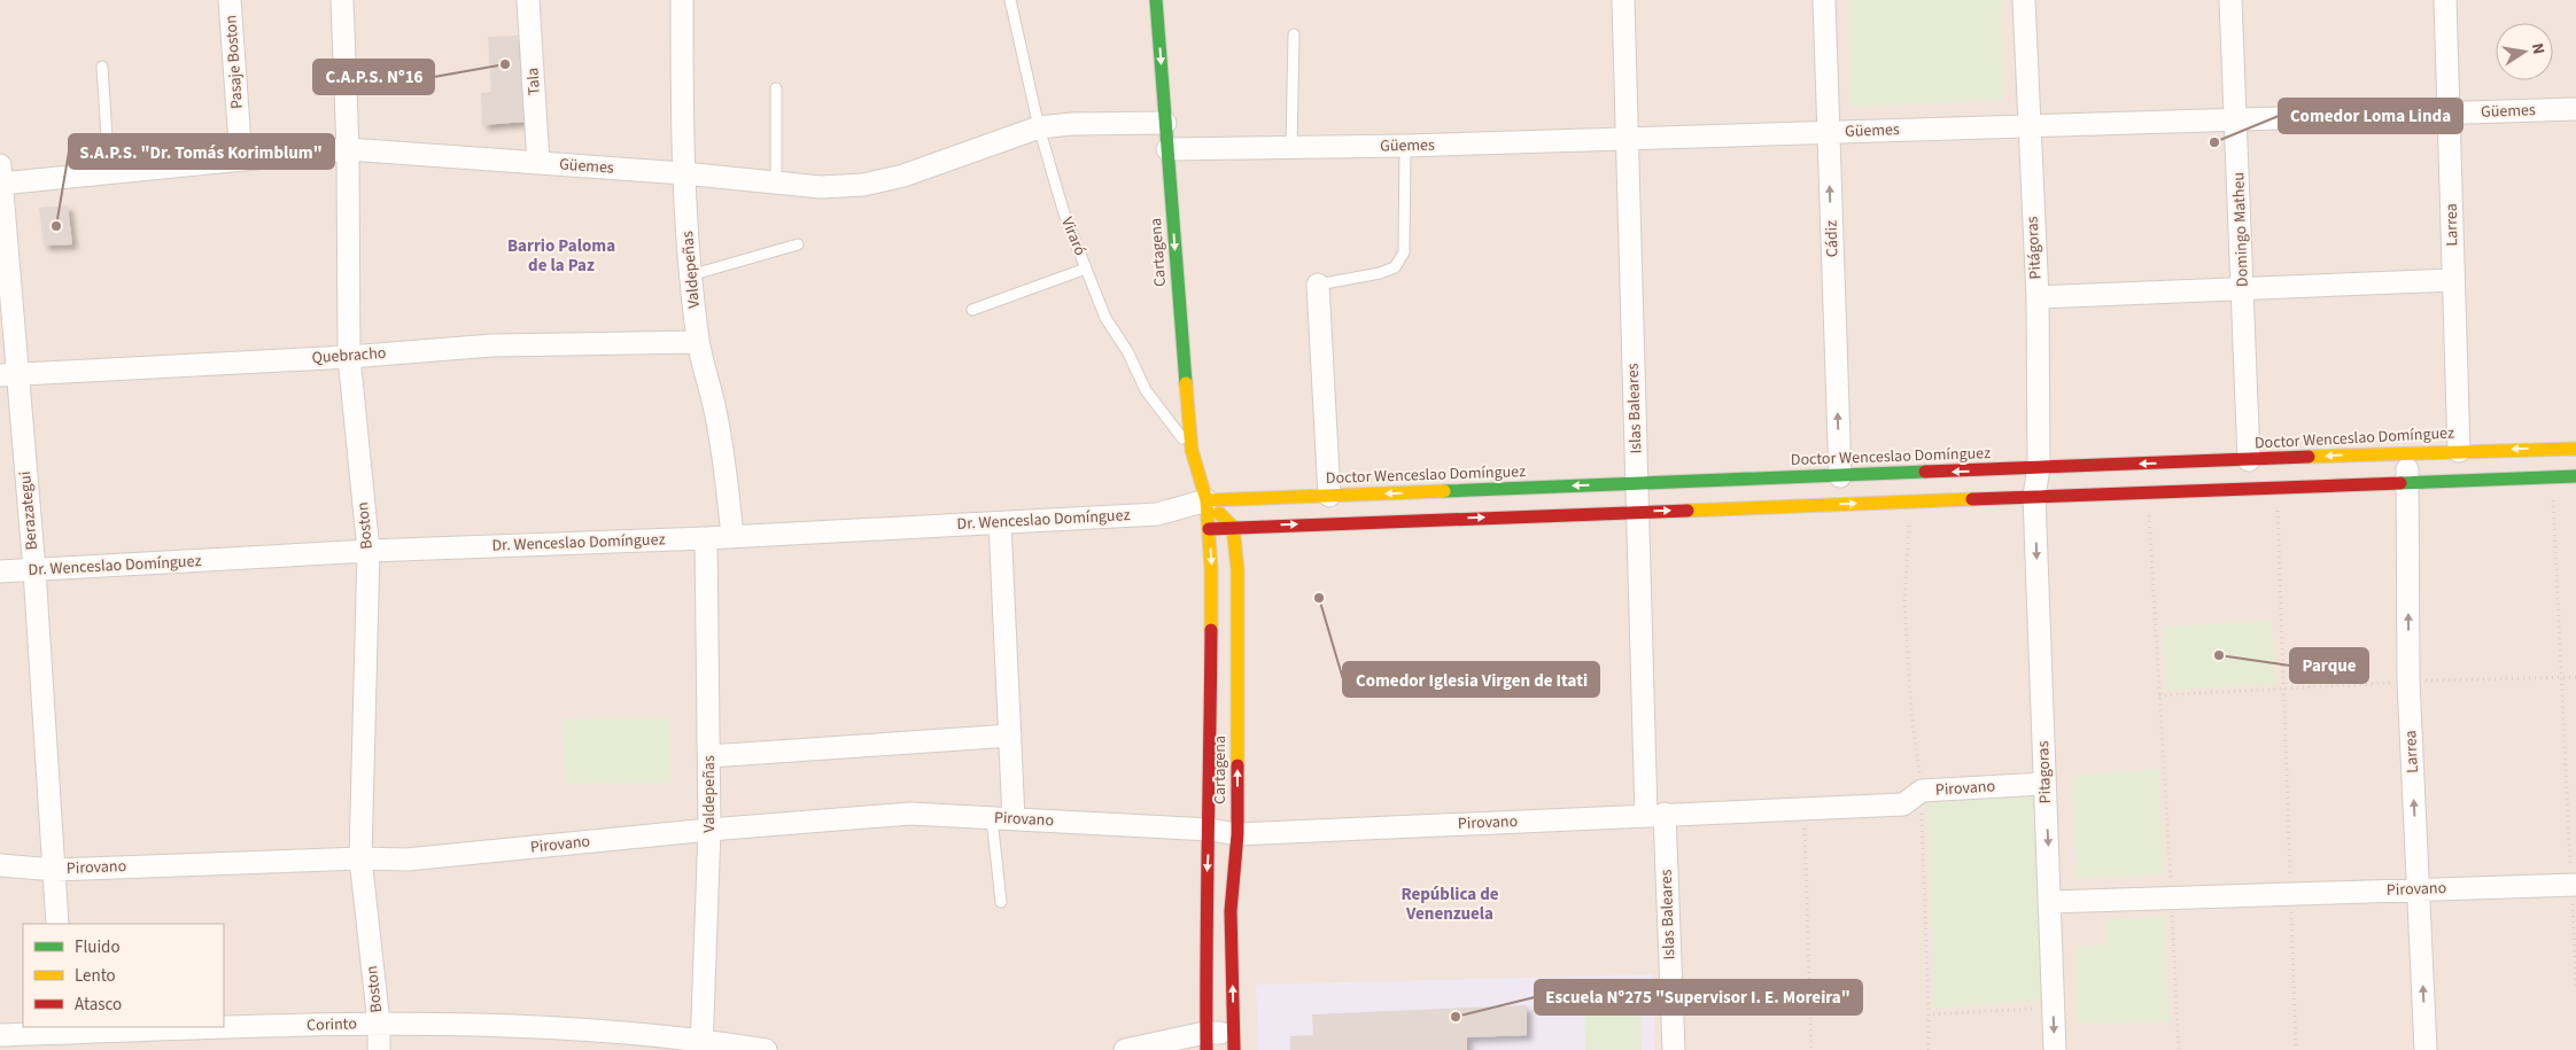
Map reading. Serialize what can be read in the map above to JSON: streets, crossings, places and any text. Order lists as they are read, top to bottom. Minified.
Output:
{"streets":{"main road":["Cartagena","Doctor Wenceslao Domínguez"],"street":["Pasaje Boston","Tala","Güemes","Larrea","Domingo Matheu","Cádiz","Pitágoras","Valdepeñas","Quebracho","Islas Baleares","Berazategui","Dr. Wenceslao Domínguez","Boston","Pitagoras","Pirovano","Corinto"],"lane":["Viraró"]},"crossings":[["Pasaje Boston","Güemes"],["Tala","Güemes"],["Güemes","Larrea"],["Güemes","Domingo Matheu"],["Güemes","Viraró"],["Güemes","Cádiz"],["Güemes","Pitágoras"],["Güemes","Cartagena"],["Güemes","Valdepeñas"],["Güemes","Islas Baleares"],["Güemes","Berazategui"],["Güemes","Boston"],["Larrea","Doctor Wenceslao Domínguez"],["Larrea","Pirovano"],["Domingo Matheu","Doctor Wenceslao Domínguez"],["Viraró","Cartagena"],["Cádiz","Doctor Wenceslao Domínguez"],["Pitágoras","Doctor Wenceslao Domínguez"],["Pitágoras","Pitagoras"],["Cartagena","Doctor Wenceslao Domínguez"],["Cartagena","Dr. Wenceslao Domínguez"],["Cartagena","Pirovano"],["Valdepeñas","Quebracho"],["Valdepeñas","Dr. Wenceslao Domínguez"],["Valdepeñas","Pirovano"],["Valdepeñas","Corinto"],["Quebracho","Berazategui"],["Quebracho","Boston"],["Islas Baleares","Doctor Wenceslao Domínguez"],["Islas Baleares","Pirovano"],["Doctor Wenceslao Domínguez","Dr. Wenceslao Domínguez"],["Berazategui","Dr. Wenceslao Domínguez"],["Berazategui","Pirovano"],["Dr. Wenceslao Domínguez","Boston"],["Boston","Pirovano"],["Boston","Corinto"],["Pitagoras","Pirovano"]],"one_way":["Larrea","Cádiz","Pitagoras"],"districts":["Barrio Paloma de la Paz","República de Venenzuela"],"places":["C.A.P.S. Nº16","Comedor Loma Linda","S.A.P.S. \"Dr. Tomás Korimblum\"","Comedor Iglesia Virgen de Itati","Parque","Escuela Nº275 \"Supervisor I. E. Moreira\""],"legend":["Fluido","Lento","Atasco"],"north":"right"}
